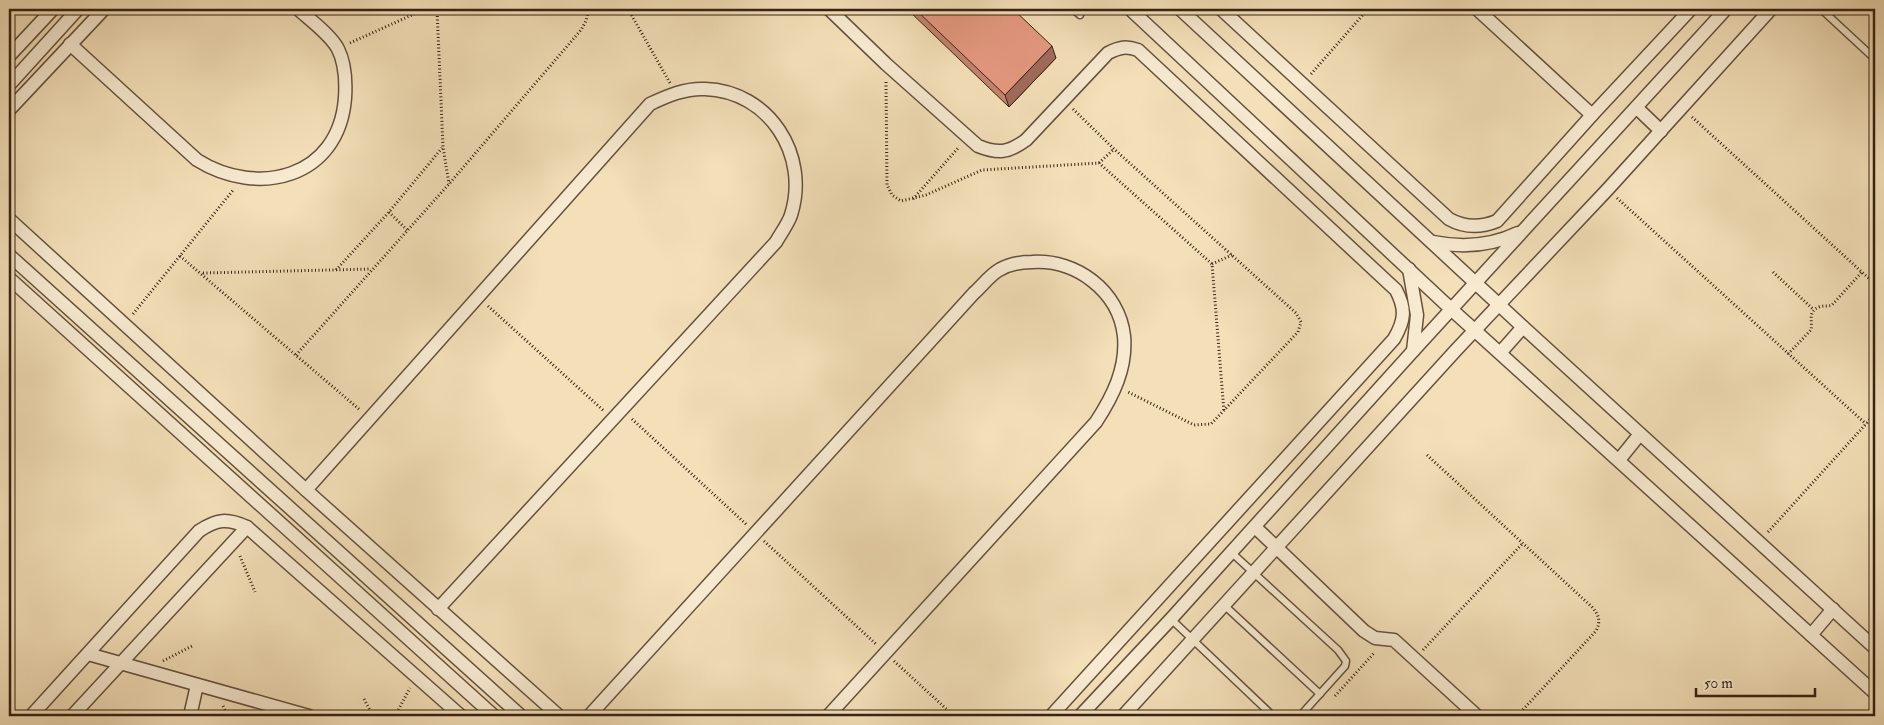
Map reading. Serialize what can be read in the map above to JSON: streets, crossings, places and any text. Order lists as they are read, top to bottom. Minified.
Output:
{"scale_bar":"50 m"}
